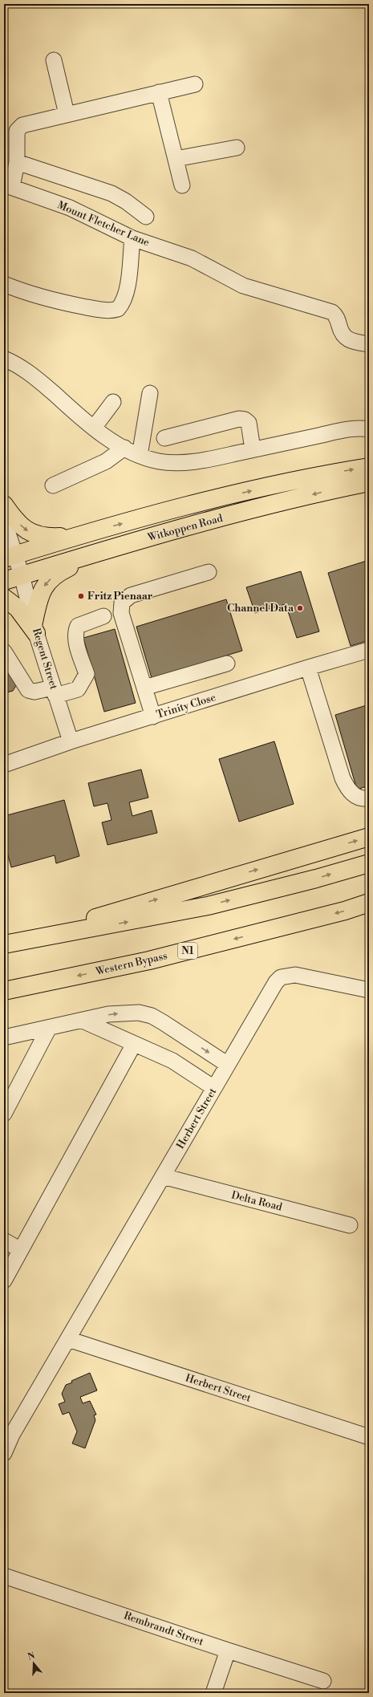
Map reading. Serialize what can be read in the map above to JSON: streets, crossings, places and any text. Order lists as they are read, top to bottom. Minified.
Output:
{"streets":{"main road":["Witkoppen Road","N1","Western Bypass"],"street":["Mount Fletcher Lane","Regent Street","Trinity Close","Herbert Street","Delta Road","Rembrandt Street"]},"crossings":[["Witkoppen Road","Regent Street"],["Regent Street","Trinity Close"],["Herbert Street","Delta Road"]],"places":["Fritz Pienaar","Channel Data"],"north":"top"}
